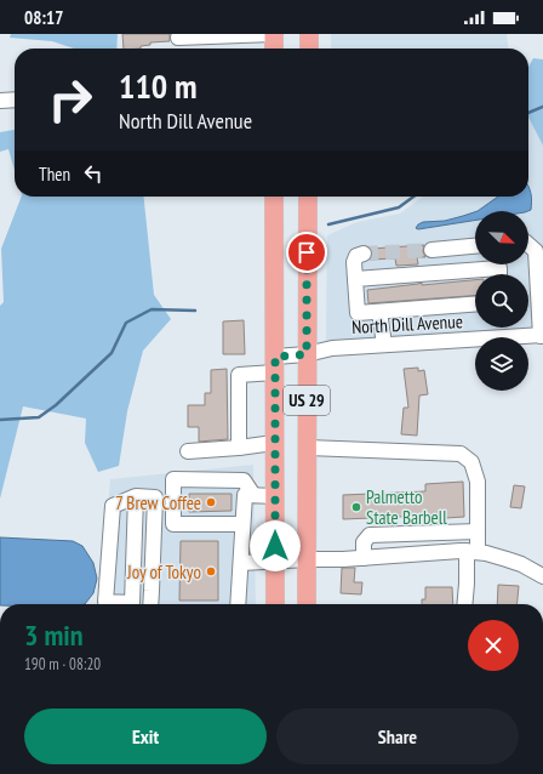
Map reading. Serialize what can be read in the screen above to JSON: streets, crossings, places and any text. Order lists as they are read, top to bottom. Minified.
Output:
{"streets":{"main road":["US 29"],"street":["North Dill Avenue"]},"crossings":[["North Dill Avenue","US 29"]],"places":["7 Brew Coffee","Palmetto State Barbell","Joy of Tokyo"],"north":"bottom right","page":{"status":"08:17","turn":["110 m","North Dill Avenue"],"then":"Then","heading":["3 min","190 m · 08:20"],"buttons":["Exit","Share"]}}
